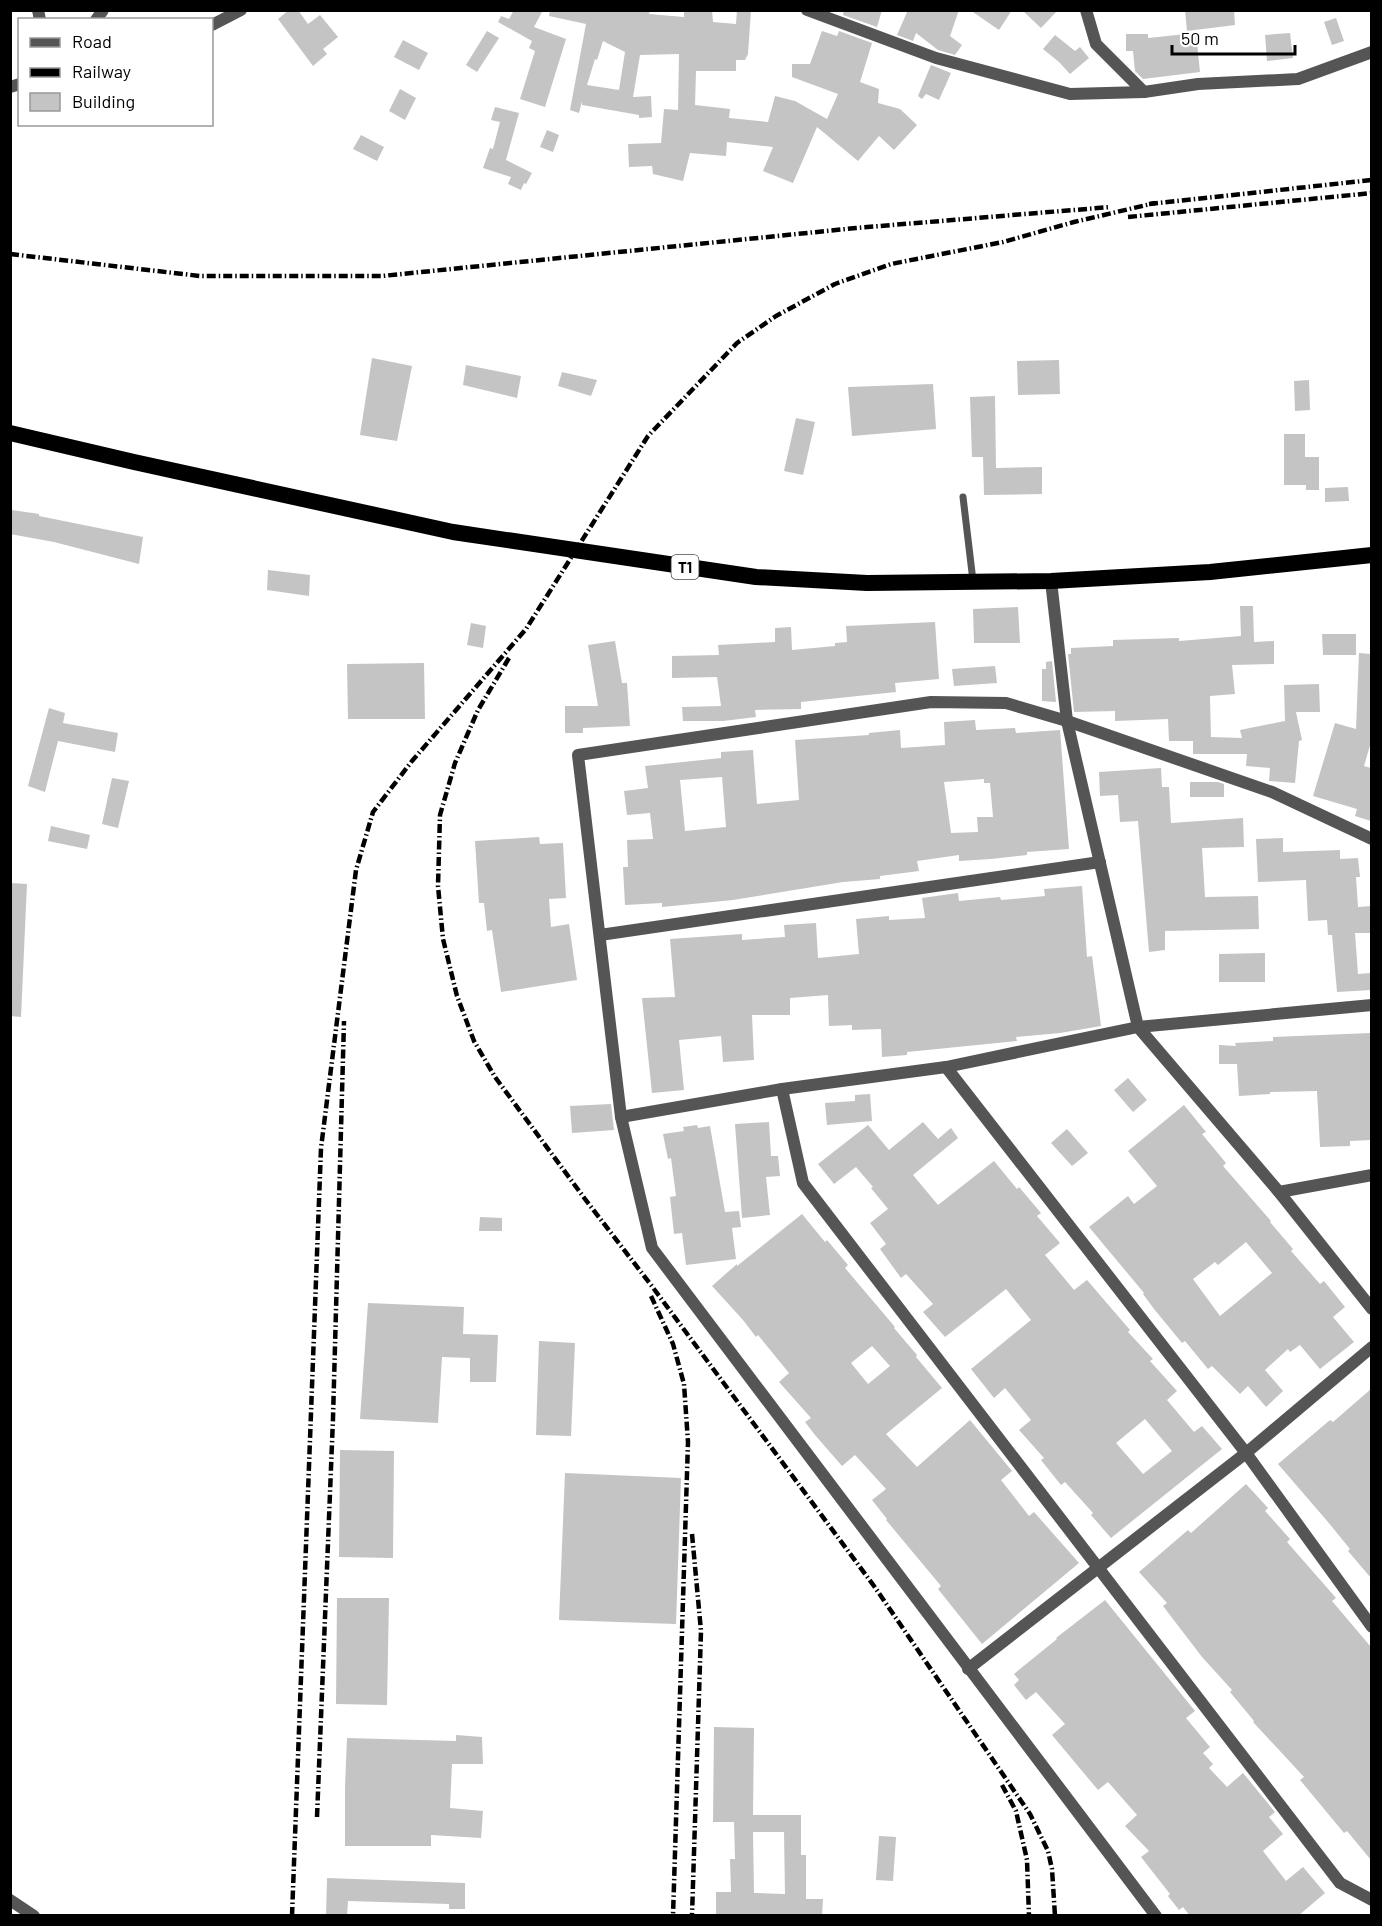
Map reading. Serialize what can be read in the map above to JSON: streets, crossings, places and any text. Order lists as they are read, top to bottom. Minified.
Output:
{"streets":{"highway":["T1"]},"legend":["Road","Railway","Building"],"scale_bar":"50 m"}
